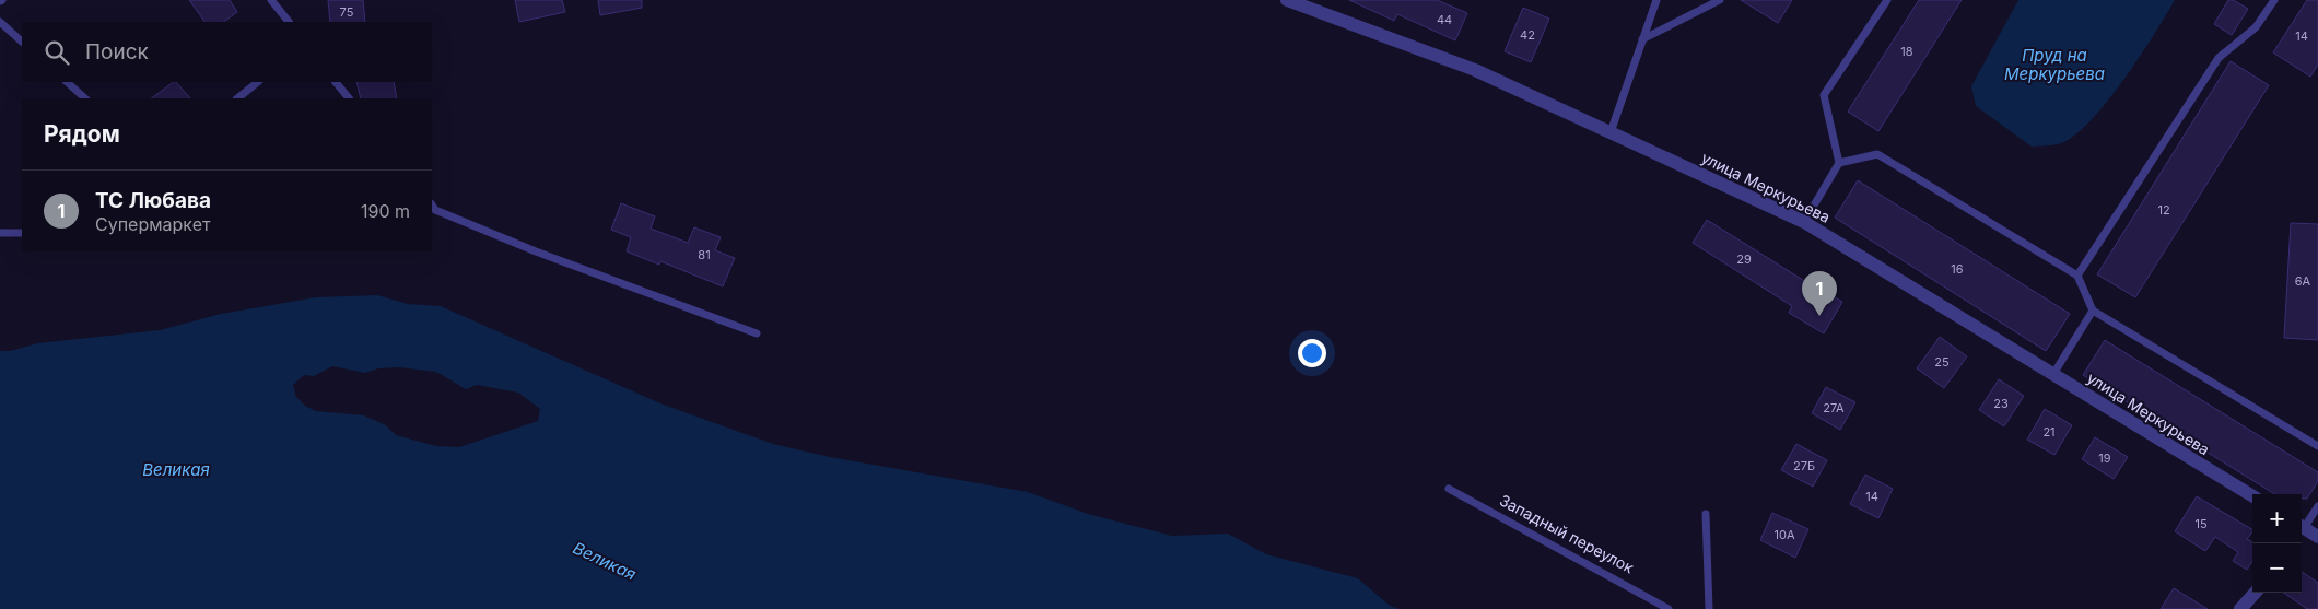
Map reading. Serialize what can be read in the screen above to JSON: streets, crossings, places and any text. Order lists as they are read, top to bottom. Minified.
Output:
{"streets":{"street":["улица Меркурьева"],"lane":["Западный переулок"]},"water":["Пруд на Меркурьева","Великая"],"house_numbers":["75","44","42","14","18","12","81","29","16","6А","25","23","27А","21","19","27Б","14","15","10А"],"page":{"search":"Поиск","heading":"Рядом","list":[{"mark":"1","name":"ТС Любава","note":"Супермаркет","value":"190 m"}],"pins":"1","map_buttons":["+","−"]}}
